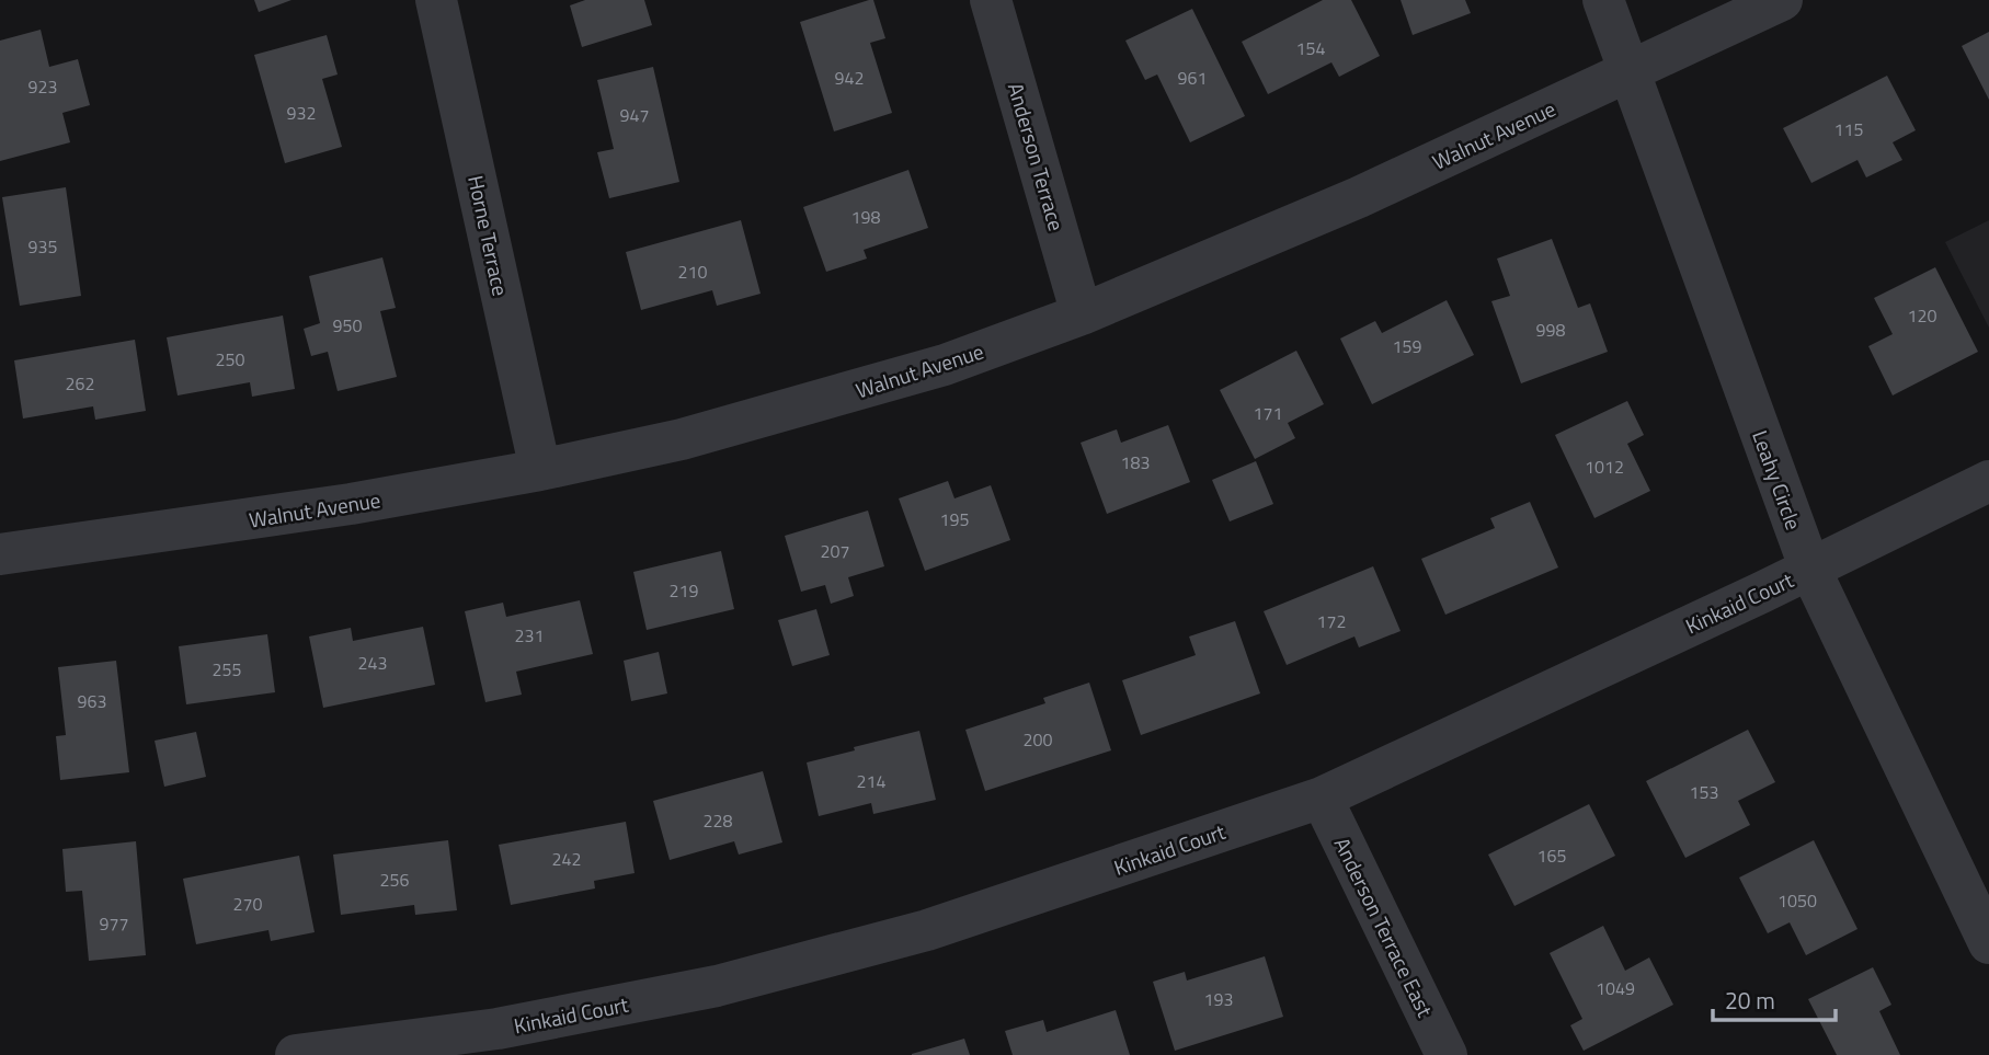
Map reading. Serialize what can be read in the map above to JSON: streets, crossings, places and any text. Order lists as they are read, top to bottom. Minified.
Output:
{"streets":{"street":["Walnut Avenue","Anderson Terrace","Horne Terrace","Leahy Circle","Kinkaid Court","Anderson Terrace East"]},"crossings":[["Walnut Avenue","Anderson Terrace"],["Walnut Avenue","Horne Terrace"],["Walnut Avenue","Leahy Circle"],["Leahy Circle","Kinkaid Court"],["Kinkaid Court","Anderson Terrace East"]],"house_numbers":["154","942","961","923","932","947","115","198","935","210","120","950","998","159","250","262","171","183","1012","195","207","219","172","231","243","255","963","200","214","153","228","165","242","256","1050","270","977","1049","193"],"scale_bar":"20 m"}
